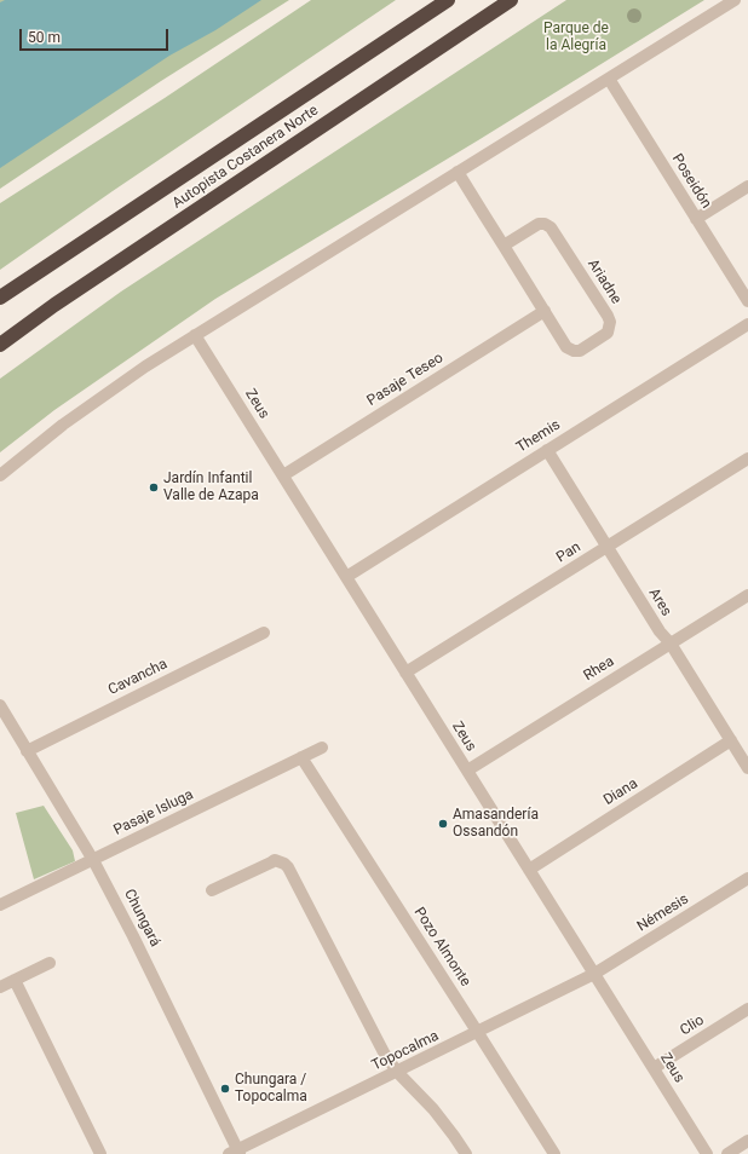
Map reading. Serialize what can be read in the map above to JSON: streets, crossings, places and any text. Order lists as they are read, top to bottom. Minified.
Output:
{"streets":{"highway":["Autopista Costanera Norte"],"street":["Poseidón","Ariadne","Pasaje Teseo","Zeus","Themis","Pan","Ares","Rhea","Cavancha","Diana","Pasaje Isluga","Némesis","Chungará","Pozo Almonte","Clio","Topocalma"]},"crossings":[["Ariadne","Pasaje Teseo"],["Pasaje Teseo","Zeus"],["Zeus","Themis"],["Zeus","Pan"],["Zeus","Rhea"],["Zeus","Diana"],["Zeus","Némesis"],["Zeus","Clio"],["Zeus","Topocalma"],["Themis","Ares"],["Pan","Ares"],["Ares","Rhea"],["Ares","Diana"],["Cavancha","Chungará"],["Pasaje Isluga","Chungará"],["Pasaje Isluga","Pozo Almonte"],["Némesis","Topocalma"],["Chungará","Topocalma"],["Pozo Almonte","Topocalma"]],"parks":["Parque de la Alegría"],"places":["Jardín Infantil Valle de Azapa","Amasandería Ossandón","Chungara / Topocalma"],"scale_bar":"50 m"}
